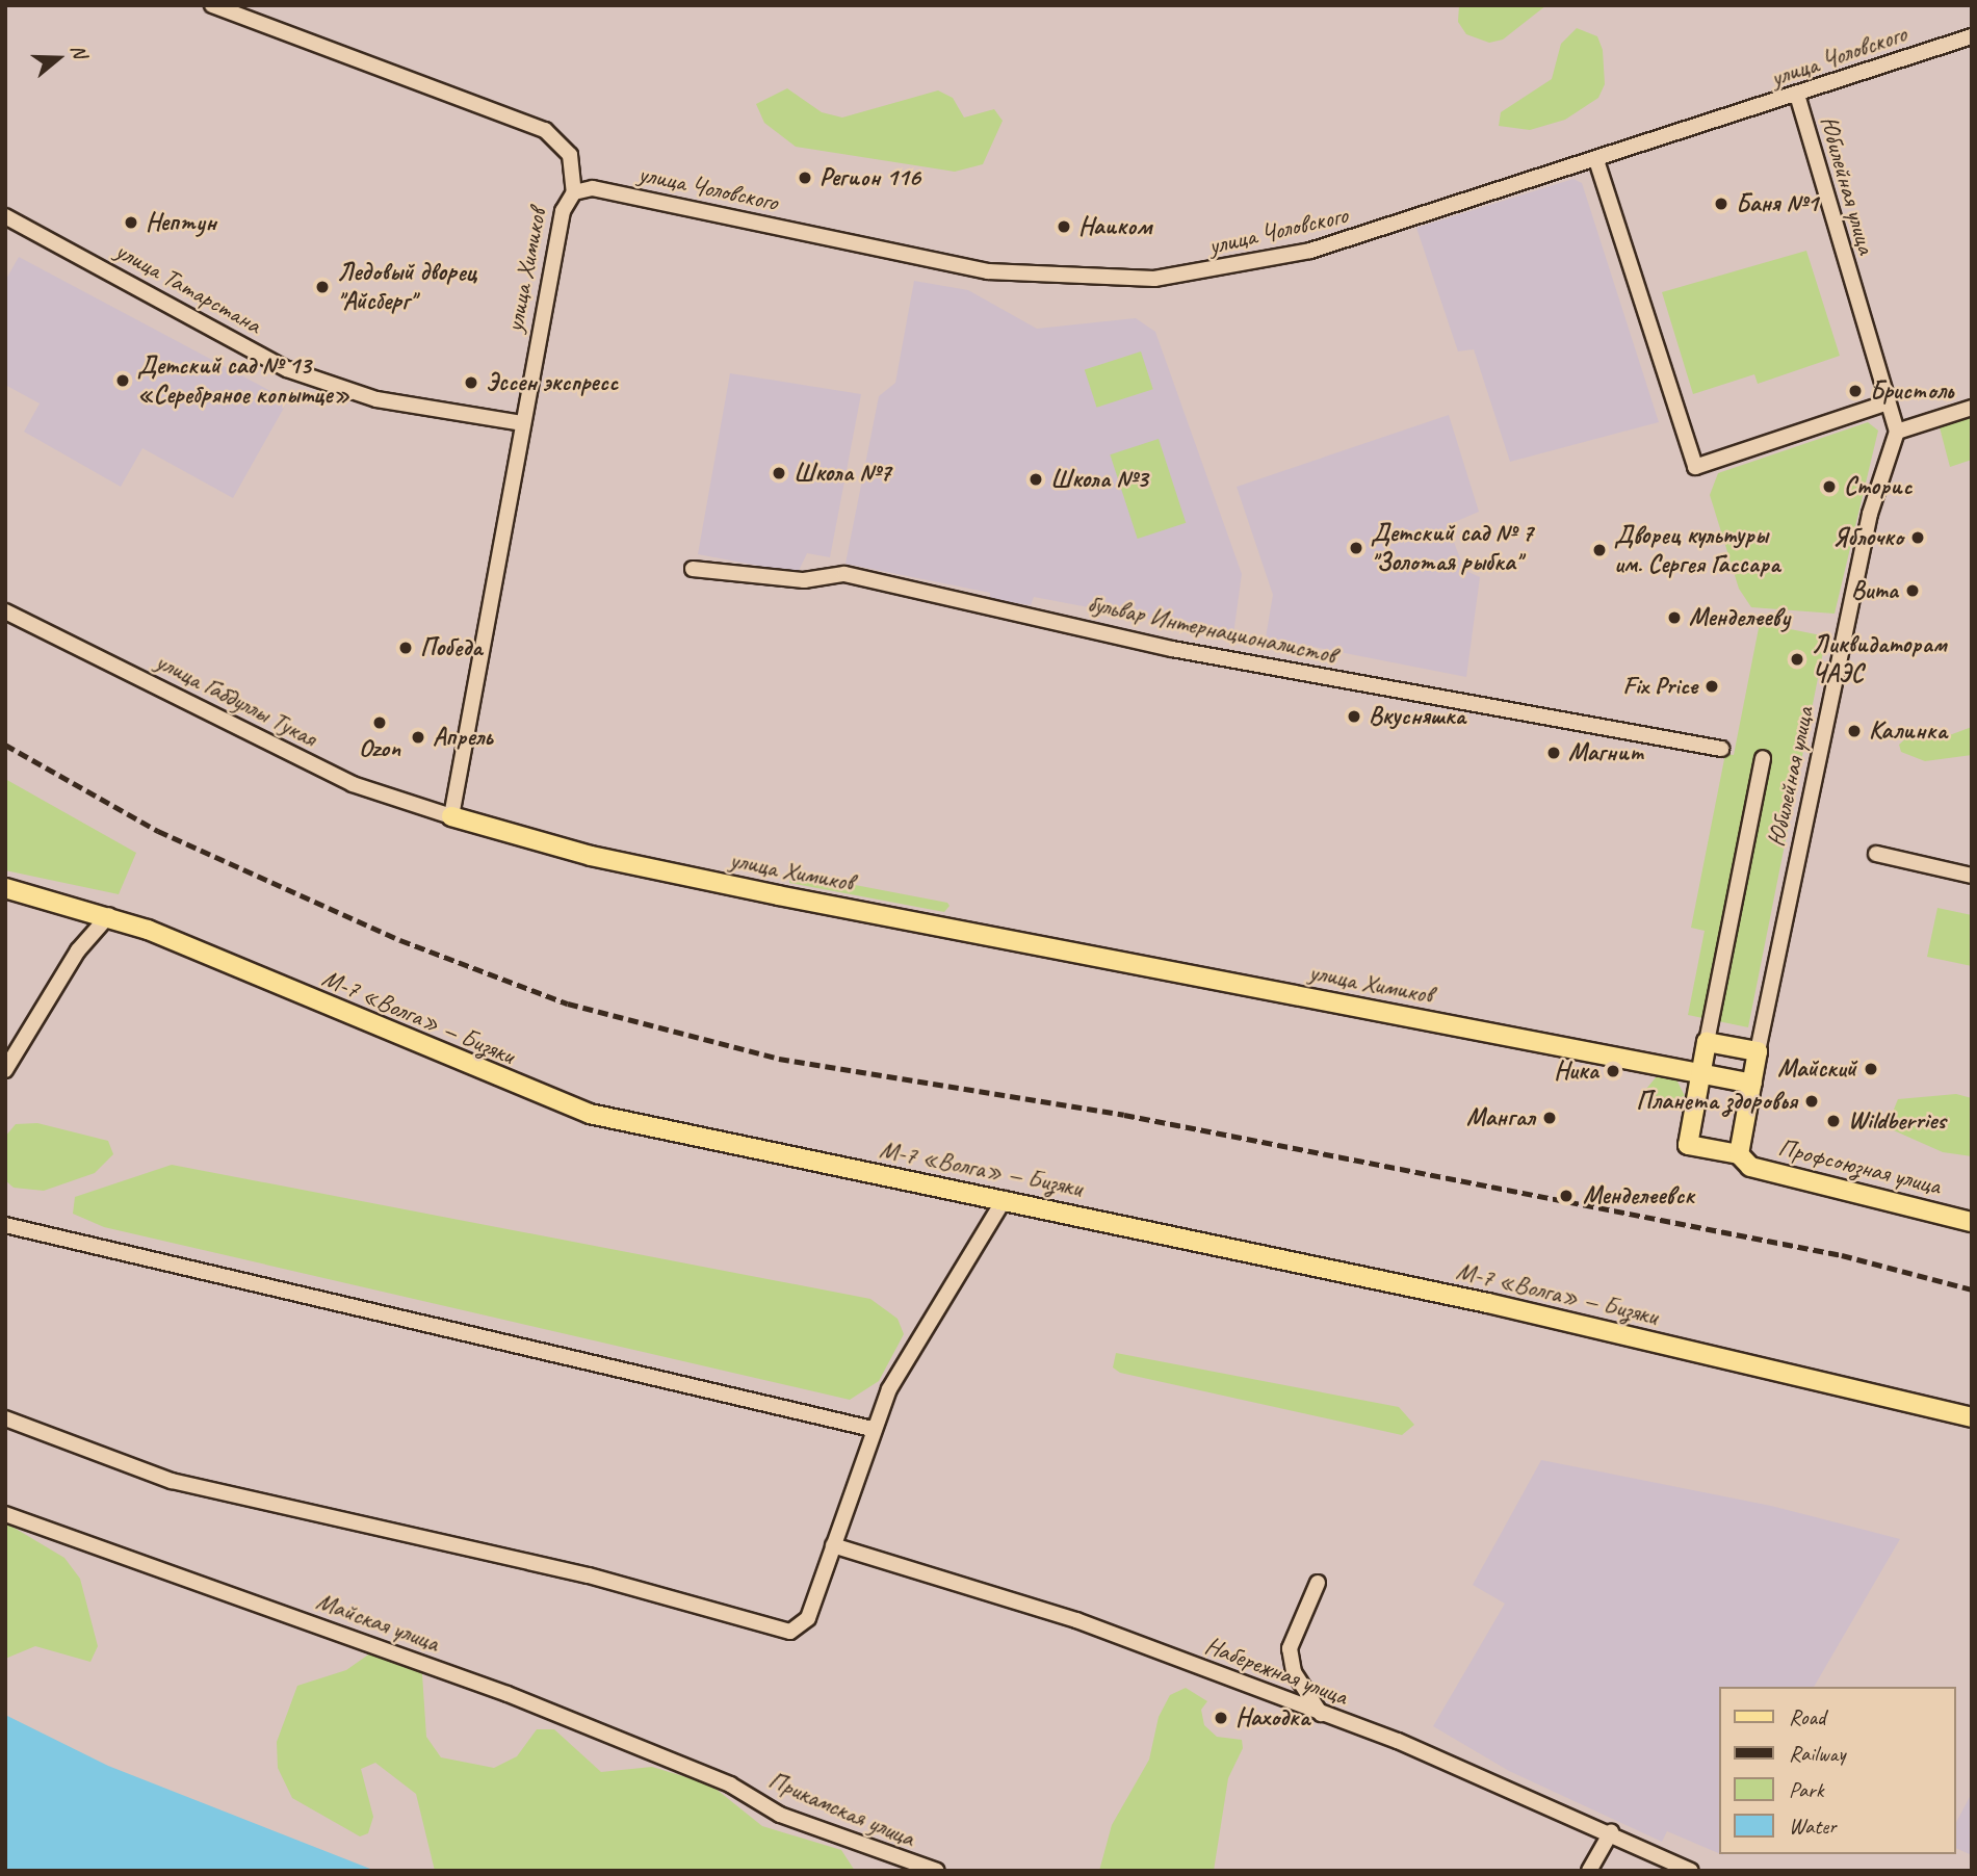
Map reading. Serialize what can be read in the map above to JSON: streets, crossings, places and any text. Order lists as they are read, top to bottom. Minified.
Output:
{"streets":{"main road":["улица Химиков","М-7 «Волга» — Бизяки","Профсоюзная улица"],"street":["улица Чоловского","Юбилейная улица","улица Татарстана","бульвар Интернационалистов","улица Габдуллы Тукая","Майская улица","Набережная улица","Прикамская улица"]},"crossings":[["улица Чоловского","Юбилейная улица"],["улица Чоловского","улица Химиков"],["улица Химиков","улица Татарстана"],["улица Химиков","улица Габдуллы Тукая"],["улица Химиков","Профсоюзная улица"],["Майская улица","Прикамская улица"]],"places":["Регион 116","Баня №1","Нептун","Наиком","Ледовый дворец \"Айсберг\"","Детский сад № 13 «Серебряное копытце»","Эссен экспресс","Бристоль","Школа №7","Школа №3","Сторис","Яблочко","Детский сад № 7 \"Золотая рыбка\"","Дворец культуры им. Сергея Гассара","Вита","Менделееву","Победа","Ликвидаторам ЧАЭС","Fix Price","Вкусняшка","Ozon","Калинка","Апрель","Магнит","Майский","Ника","Планета здоровья","Мангал","Wildberries","Менделеевск","Находка"],"legend":["Road","Railway","Park","Water"],"north":"right"}
